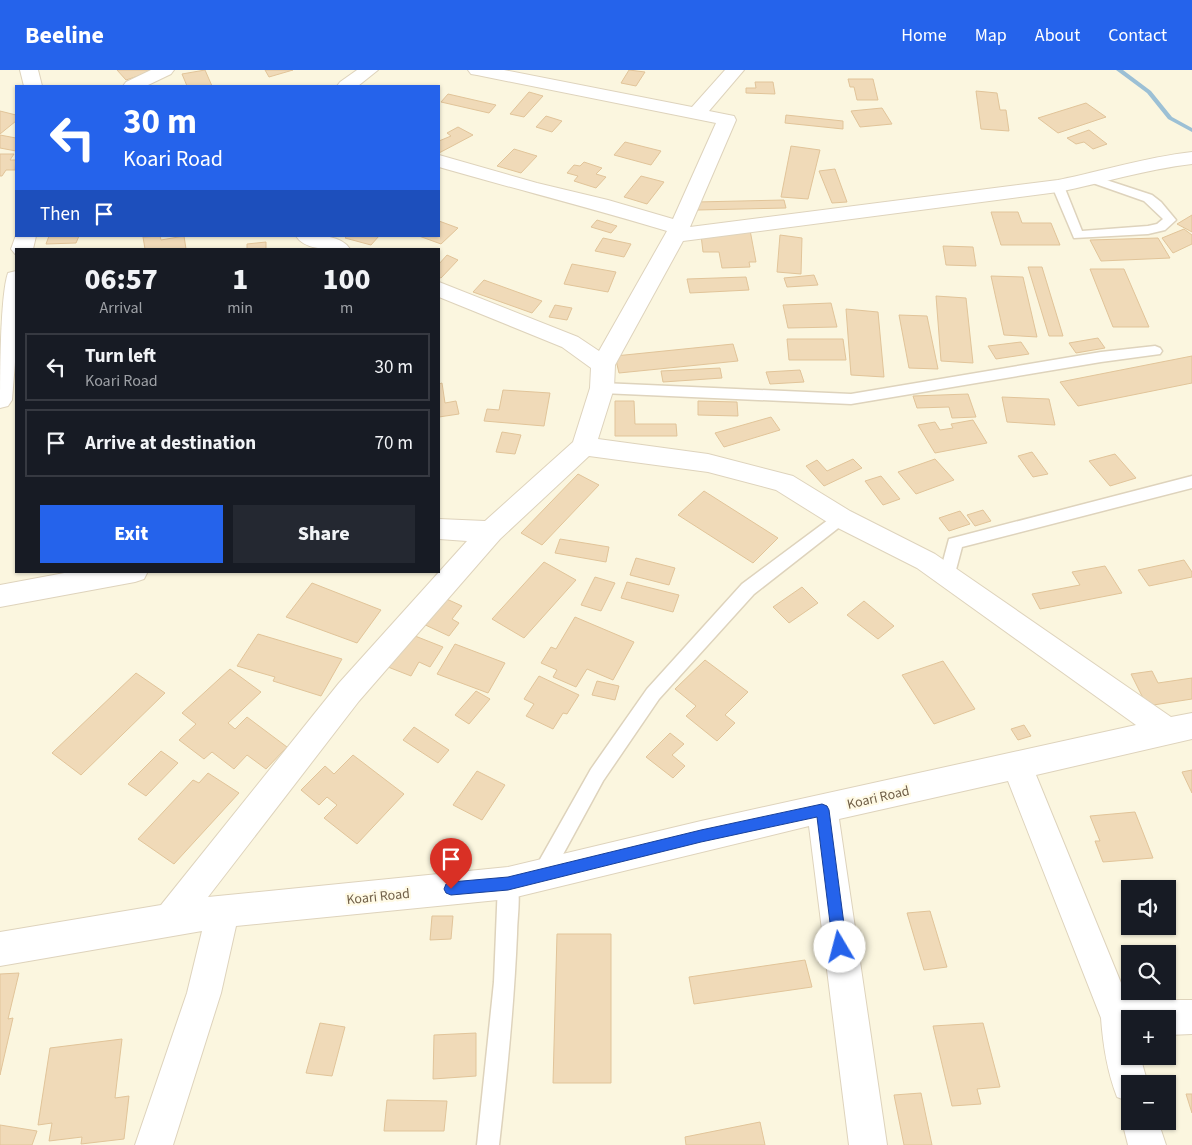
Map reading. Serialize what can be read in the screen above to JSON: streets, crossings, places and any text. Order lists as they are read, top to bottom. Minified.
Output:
{"streets":{"street":["Koari Road"]},"page":{"header":"Beeline","nav":["Home","Map","About","Contact"],"turn":["30 m","Koari Road"],"then":"Then","eta":["06:57","Arrival","1","min","100","m"],"list":[{"name":"Turn left","note":"Koari Road","value":"30 m"},{"name":"Arrive at destination","value":"70 m"}],"buttons":["Exit","Share"],"map_buttons":["+","−"]}}
